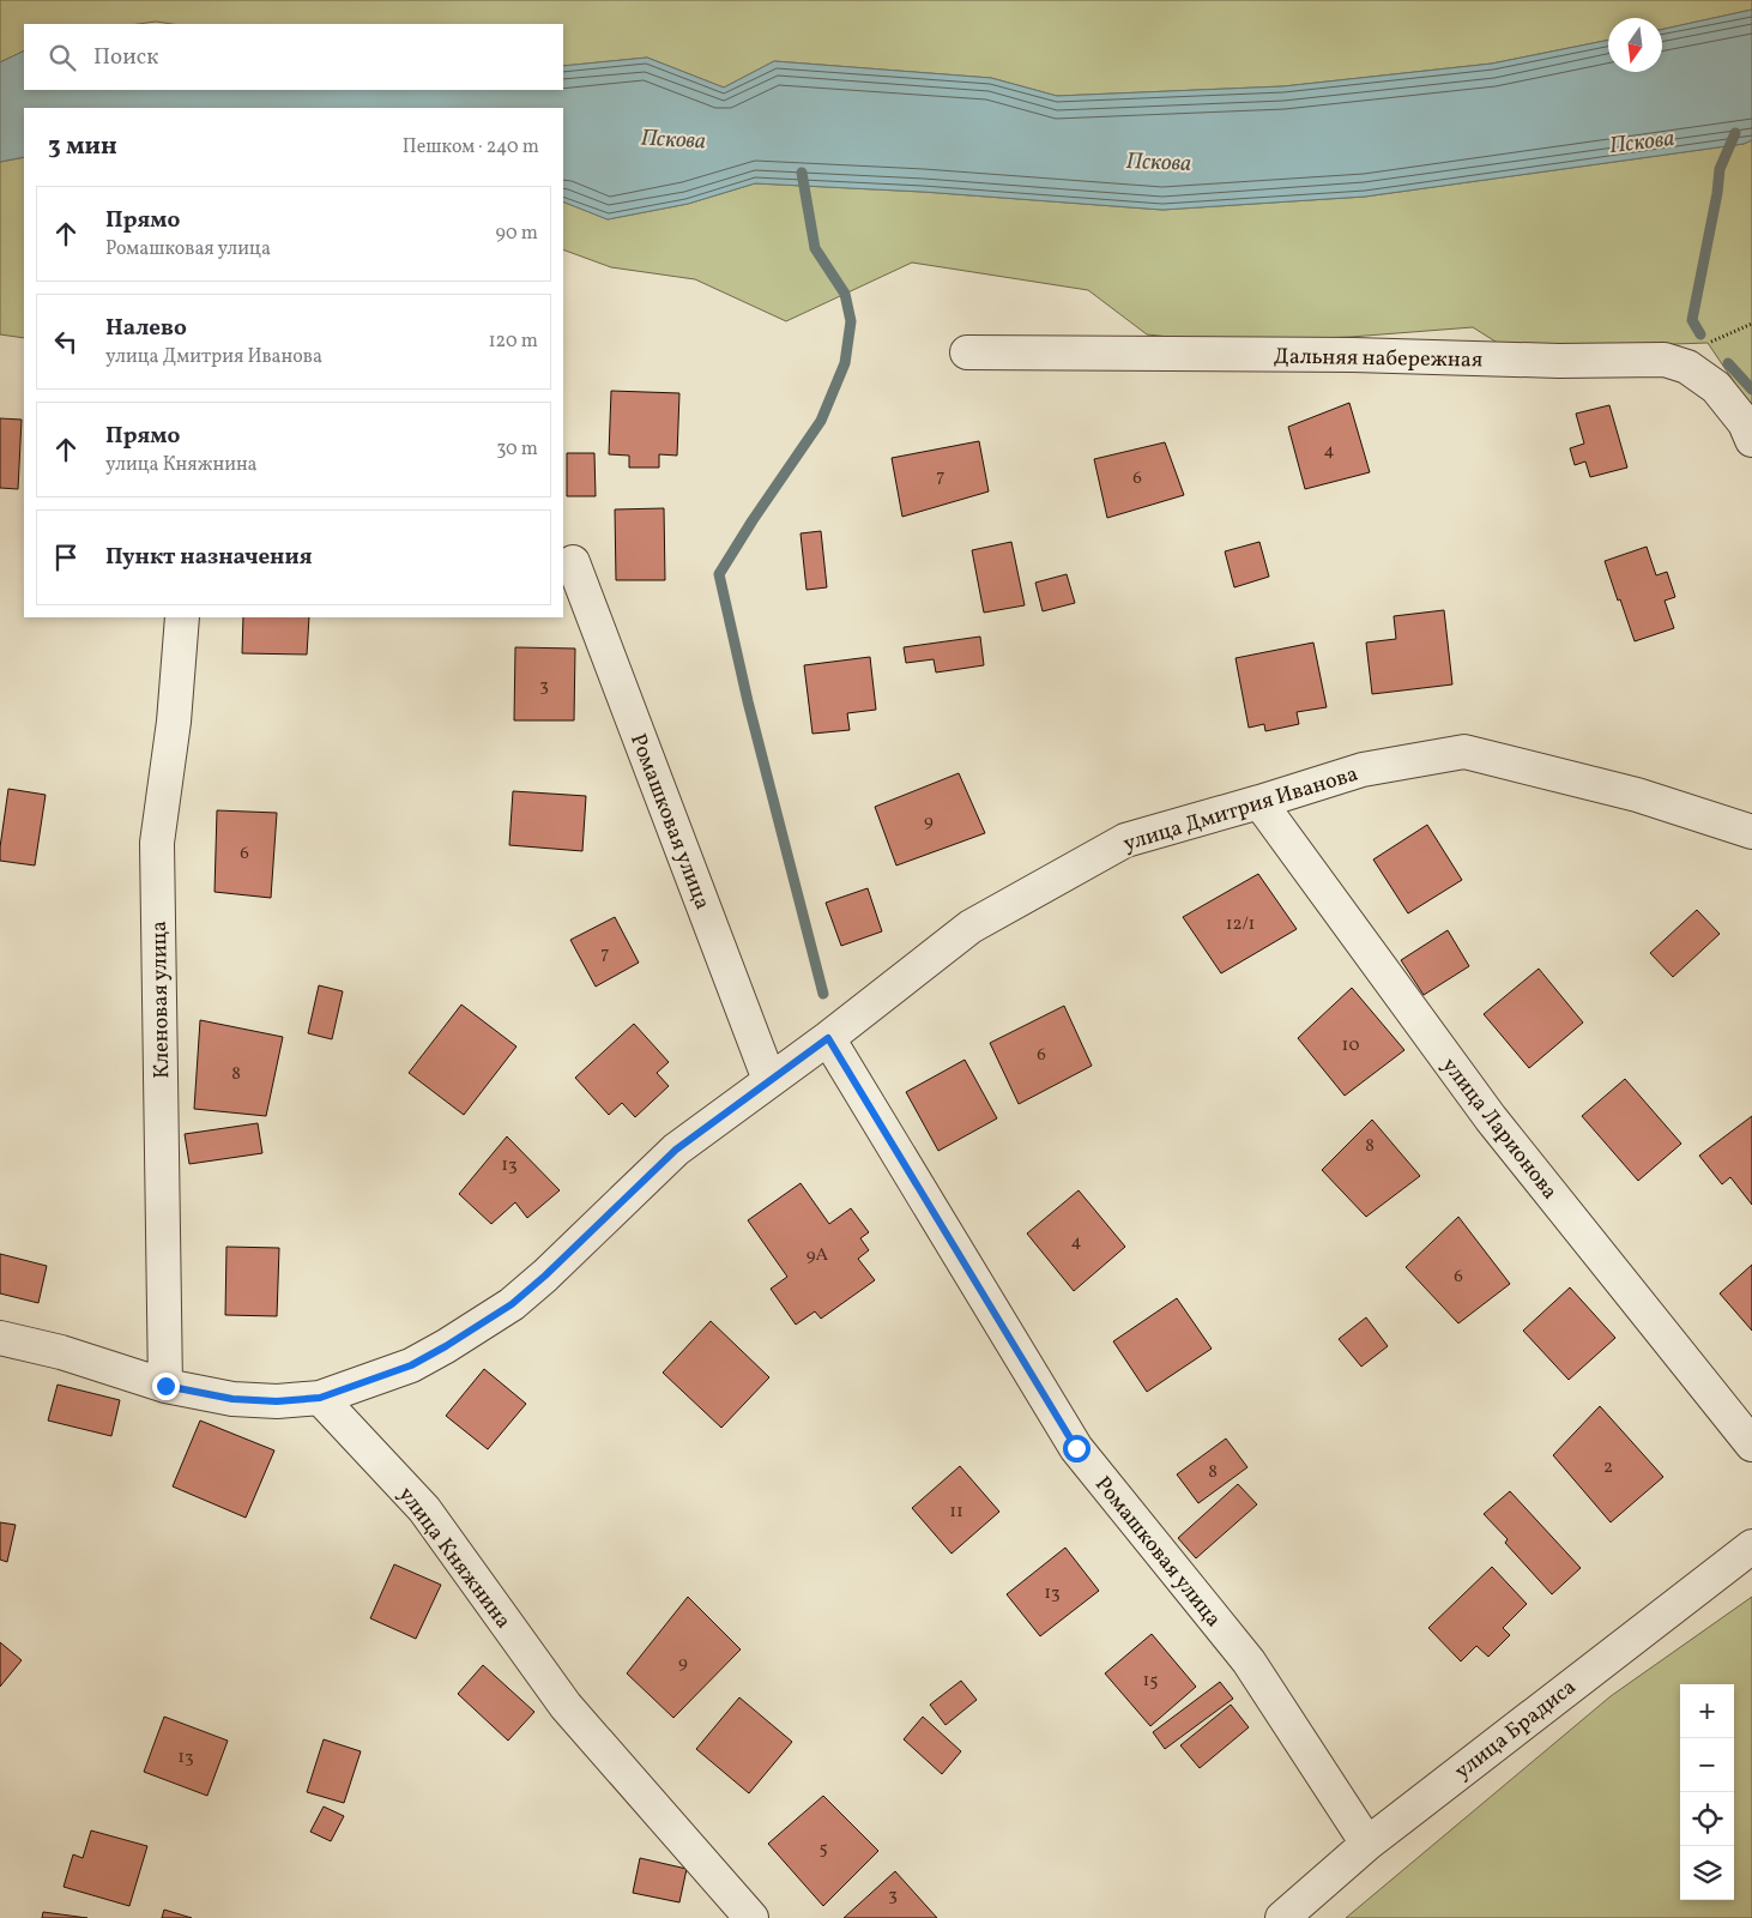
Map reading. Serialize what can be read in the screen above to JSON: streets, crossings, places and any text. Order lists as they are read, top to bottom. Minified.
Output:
{"streets":{"street":["Дальняя набережная","улица Дмитрия Иванова","Ромашковая улица","Кленовая улица","улица Ларионова","улица Княжнина","улица Брадиса"]},"crossings":[["улица Дмитрия Иванова","Ромашковая улица"],["улица Дмитрия Иванова","улица Ларионова"],["улица Дмитрия Иванова","улица Княжнина"],["Ромашковая улица","улица Брадиса"]],"water":["Пскова"],"house_numbers":["4","7","6","3","9","6","12/1","7","10","6","8","8","13","4","9А","6","2","8","11","13","9","15","13","5","3"],"north":"bottom","page":{"search":"Поиск","heading":["3 мин","Пешком · 240 m"],"list":[["Прямо","Ромашковая улица","90 m"],["Налево","улица Дмитрия Иванова","120 m"],["Прямо","улица Княжнина","30 m"],"Пункт назначения"],"map_buttons":["+","−"]}}
